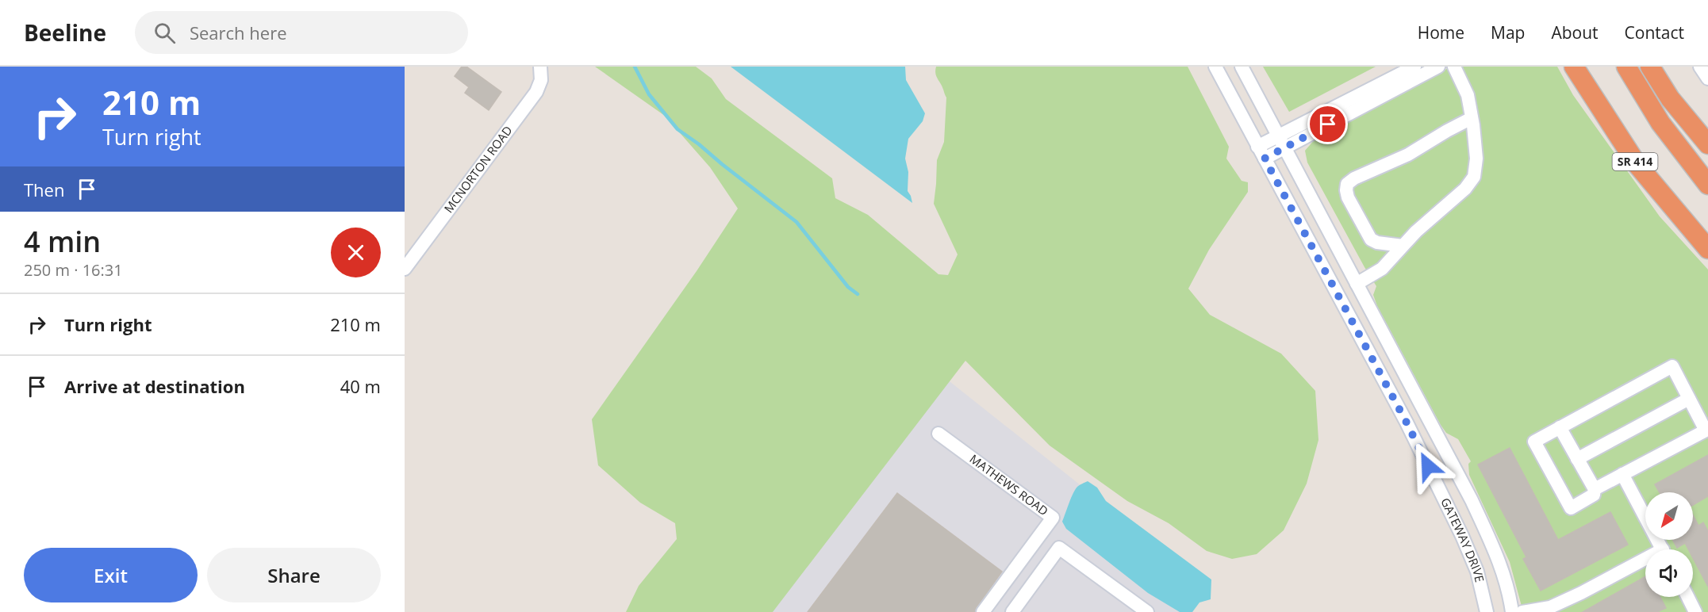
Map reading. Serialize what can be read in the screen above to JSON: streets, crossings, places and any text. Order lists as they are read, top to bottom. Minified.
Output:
{"streets":{"highway":["SR 414"],"street":["MCNORTON ROAD","MATHEWS ROAD","GATEWAY DRIVE"]},"north":"bottom left","page":{"header":"Beeline","search":"Search here","nav":["Home","Map","About","Contact"],"turn":["210 m","Turn right"],"then":"Then","heading":["4 min","250 m · 16:31"],"list":[{"name":"Turn right","value":"210 m"},{"name":"Arrive at destination","value":"40 m"}],"buttons":["Exit","Share"]}}
